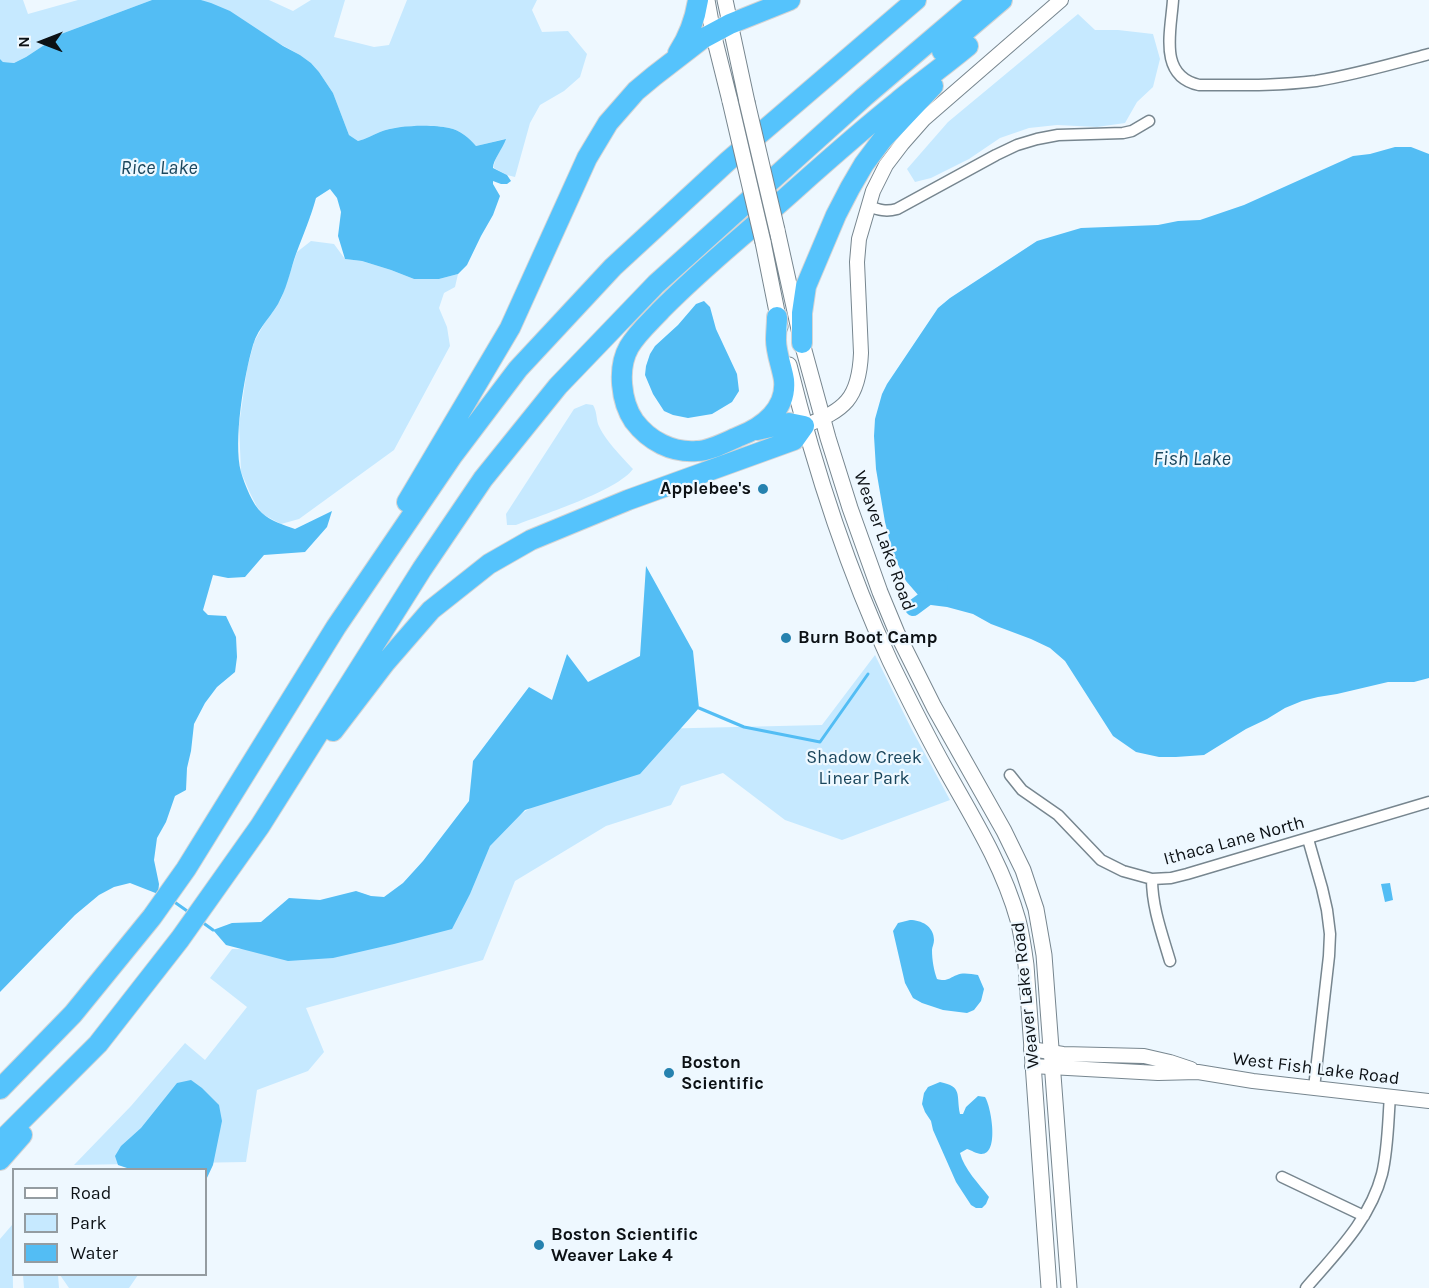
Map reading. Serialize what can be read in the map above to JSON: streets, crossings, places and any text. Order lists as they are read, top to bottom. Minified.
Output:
{"streets":{"main road":["Weaver Lake Road"],"street":["Ithaca Lane North","West Fish Lake Road"]},"crossings":[["Weaver Lake Road","West Fish Lake Road"]],"water":["Rice Lake","Fish Lake"],"parks":["Shadow Creek Linear Park"],"places":["Applebee's","Burn Boot Camp","Boston Scientific","Boston Scientific Weaver Lake 4"],"legend":["Road","Park","Water"],"north":"left"}
